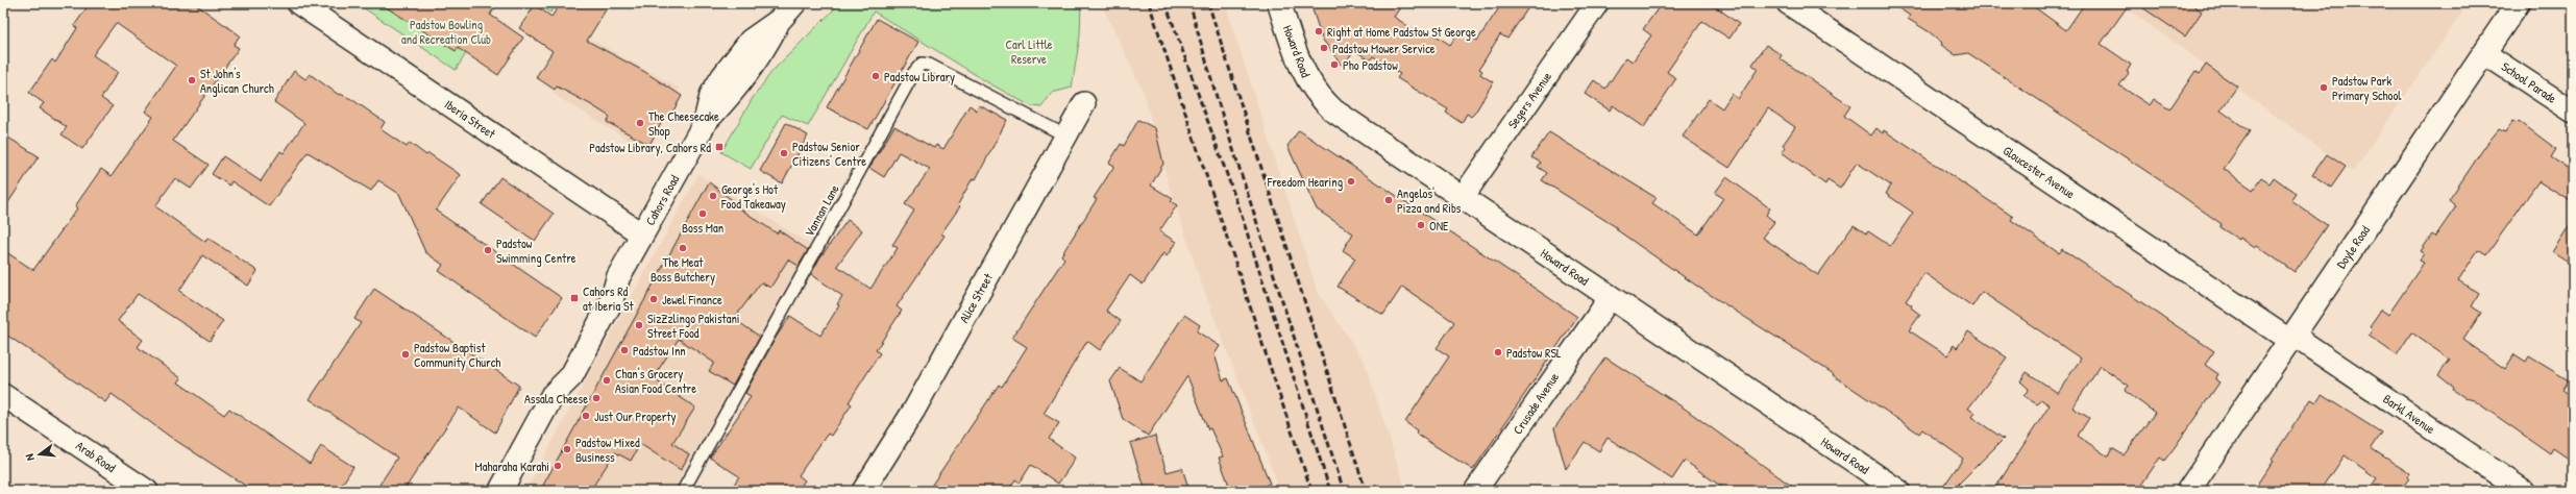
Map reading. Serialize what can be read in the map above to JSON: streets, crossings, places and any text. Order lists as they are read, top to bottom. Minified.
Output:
{"streets":{"street":["Howard Road","School Parade","Segers Avenue","Iberia Street","Gloucester Avenue","Cahors Road","Doyle Road","Alice Street","Crusade Avenue","Barkl Avenue","Arab Road"],"lane":["Vannan Lane"]},"crossings":[["Howard Road","Segers Avenue"],["Howard Road","Crusade Avenue"],["School Parade","Doyle Road"],["Iberia Street","Cahors Road"],["Gloucester Avenue","Doyle Road"],["Gloucester Avenue","Barkl Avenue"],["Vannan Lane","Alice Street"],["Doyle Road","Barkl Avenue"]],"parks":["Padstow Bowling and Recreation Club","Carl Little Reserve"],"places":{"other":["Right at Home Padstow St George","Padstow Mower Service","Pho Padstow","Padstow Library","St John's Anglican Church","Padstow Park Primary School","The Cheesecake Shop","Padstow Senior Citizens' Centre","Freedom Hearing","George's Hot Food Takeaway","Angelos' Pizza and Ribs","Boss Man","ONE","The Meat Boss Butchery","Padstow Swimming Centre","Jewel Finance","SizZzlingo Pakistani Street Food","Padstow Inn","Padstow RSL","Padstow Baptist Community Church","Chan's Grocery Asian Food Centre","Assala Cheese","Just Our Property","Padstow Mixed Business","Maharaha Karahi"],"transit":["Padstow Library, Cahors Rd","Cahors Rd at Iberia St"]},"north":"left"}
